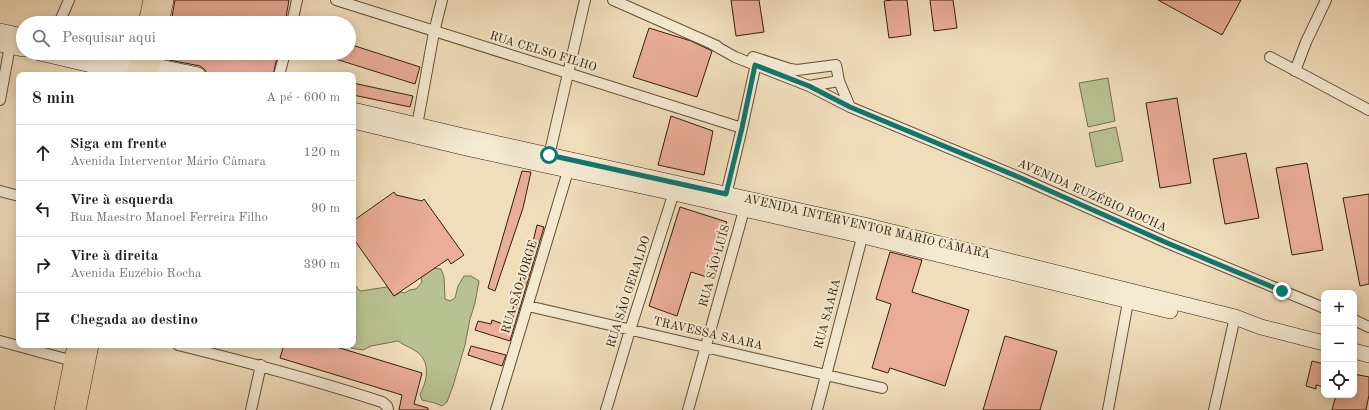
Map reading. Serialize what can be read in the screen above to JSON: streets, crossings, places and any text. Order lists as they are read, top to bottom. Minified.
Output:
{"streets":{"main road":["AVENIDA INTERVENTOR MÁRIO CÂMARA"],"street":["RUA CELSO FILHO","AVENIDA EUZÉBIO ROCHA","RUA SÃO LUÍS","RUA SÃO JORGE","RUA SÃO GERALDO","RUA SAARA","TRAVESSA SAARA"]},"crossings":[["AVENIDA INTERVENTOR MÁRIO CÂMARA","RUA SÃO LUÍS"],["AVENIDA INTERVENTOR MÁRIO CÂMARA","RUA SÃO JORGE"],["AVENIDA INTERVENTOR MÁRIO CÂMARA","RUA SÃO GERALDO"],["AVENIDA INTERVENTOR MÁRIO CÂMARA","RUA SAARA"],["RUA SÃO LUÍS","TRAVESSA SAARA"],["RUA SÃO JORGE","TRAVESSA SAARA"],["RUA SÃO GERALDO","TRAVESSA SAARA"],["RUA SAARA","TRAVESSA SAARA"]],"page":{"search":"Pesquisar aqui","heading":["8 min","A pé · 600 m"],"list":[["Siga em frente","Avenida Interventor Mário Câmara","120 m"],["Vire à esquerda","Rua Maestro Manoel Ferreira Filho","90 m"],["Vire à direita","Avenida Euzébio Rocha","390 m"],"Chegada ao destino"],"map_buttons":["+","−"]}}
